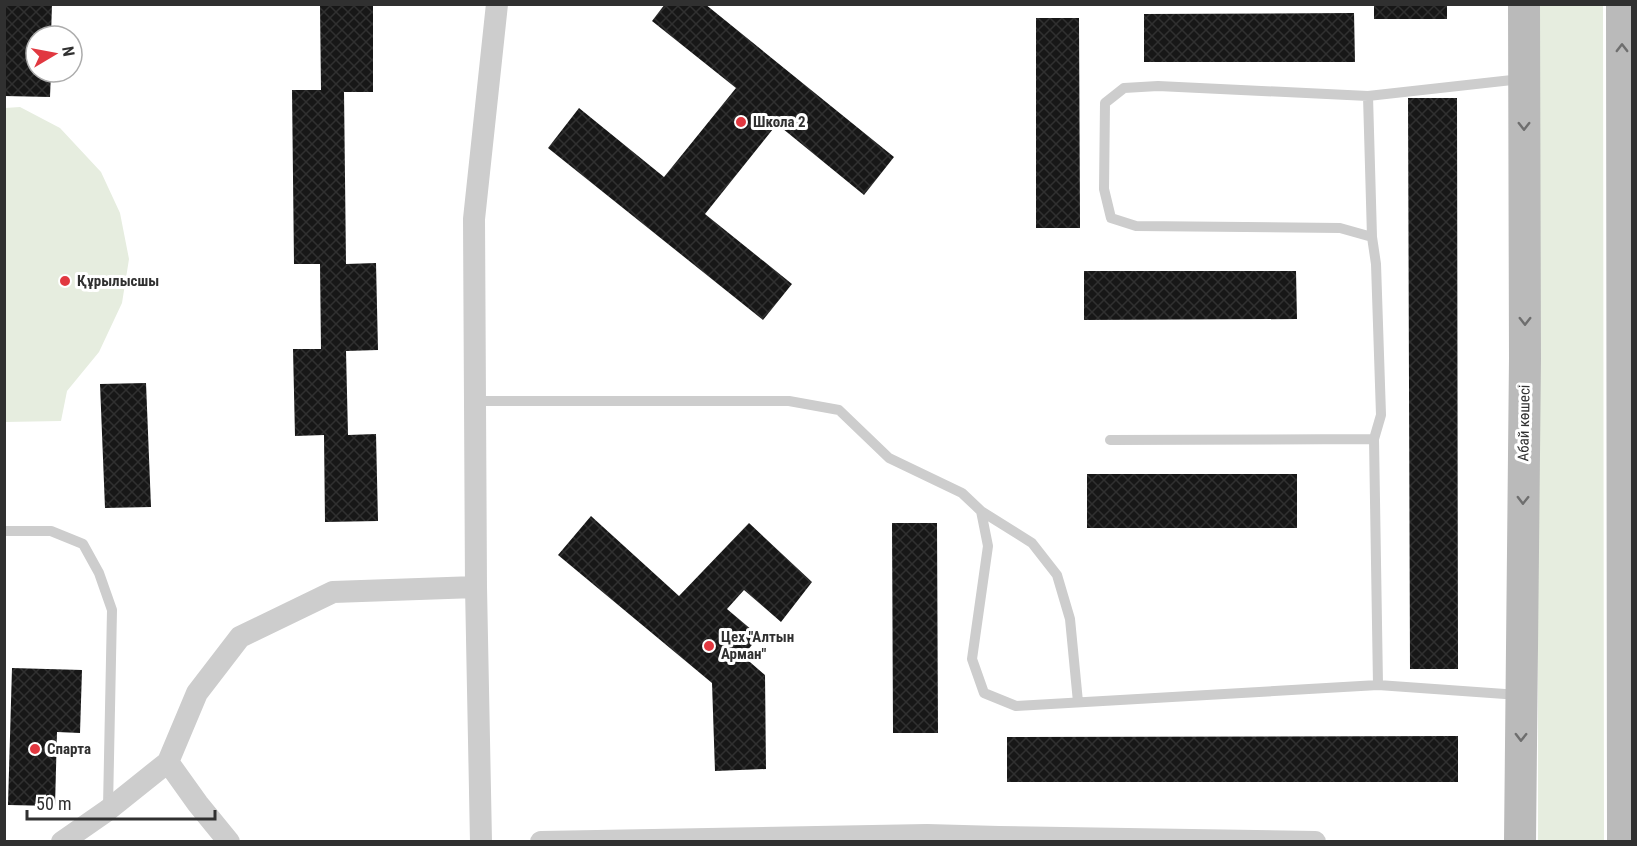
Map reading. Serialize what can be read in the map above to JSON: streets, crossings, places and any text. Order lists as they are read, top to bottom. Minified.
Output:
{"streets":{"street":["Абай көшесі"]},"places":["Школа 2","Құрылысшы","Цех \"Алтын Арман\"","Спарта"],"scale_bar":"50 m","north":"right"}
